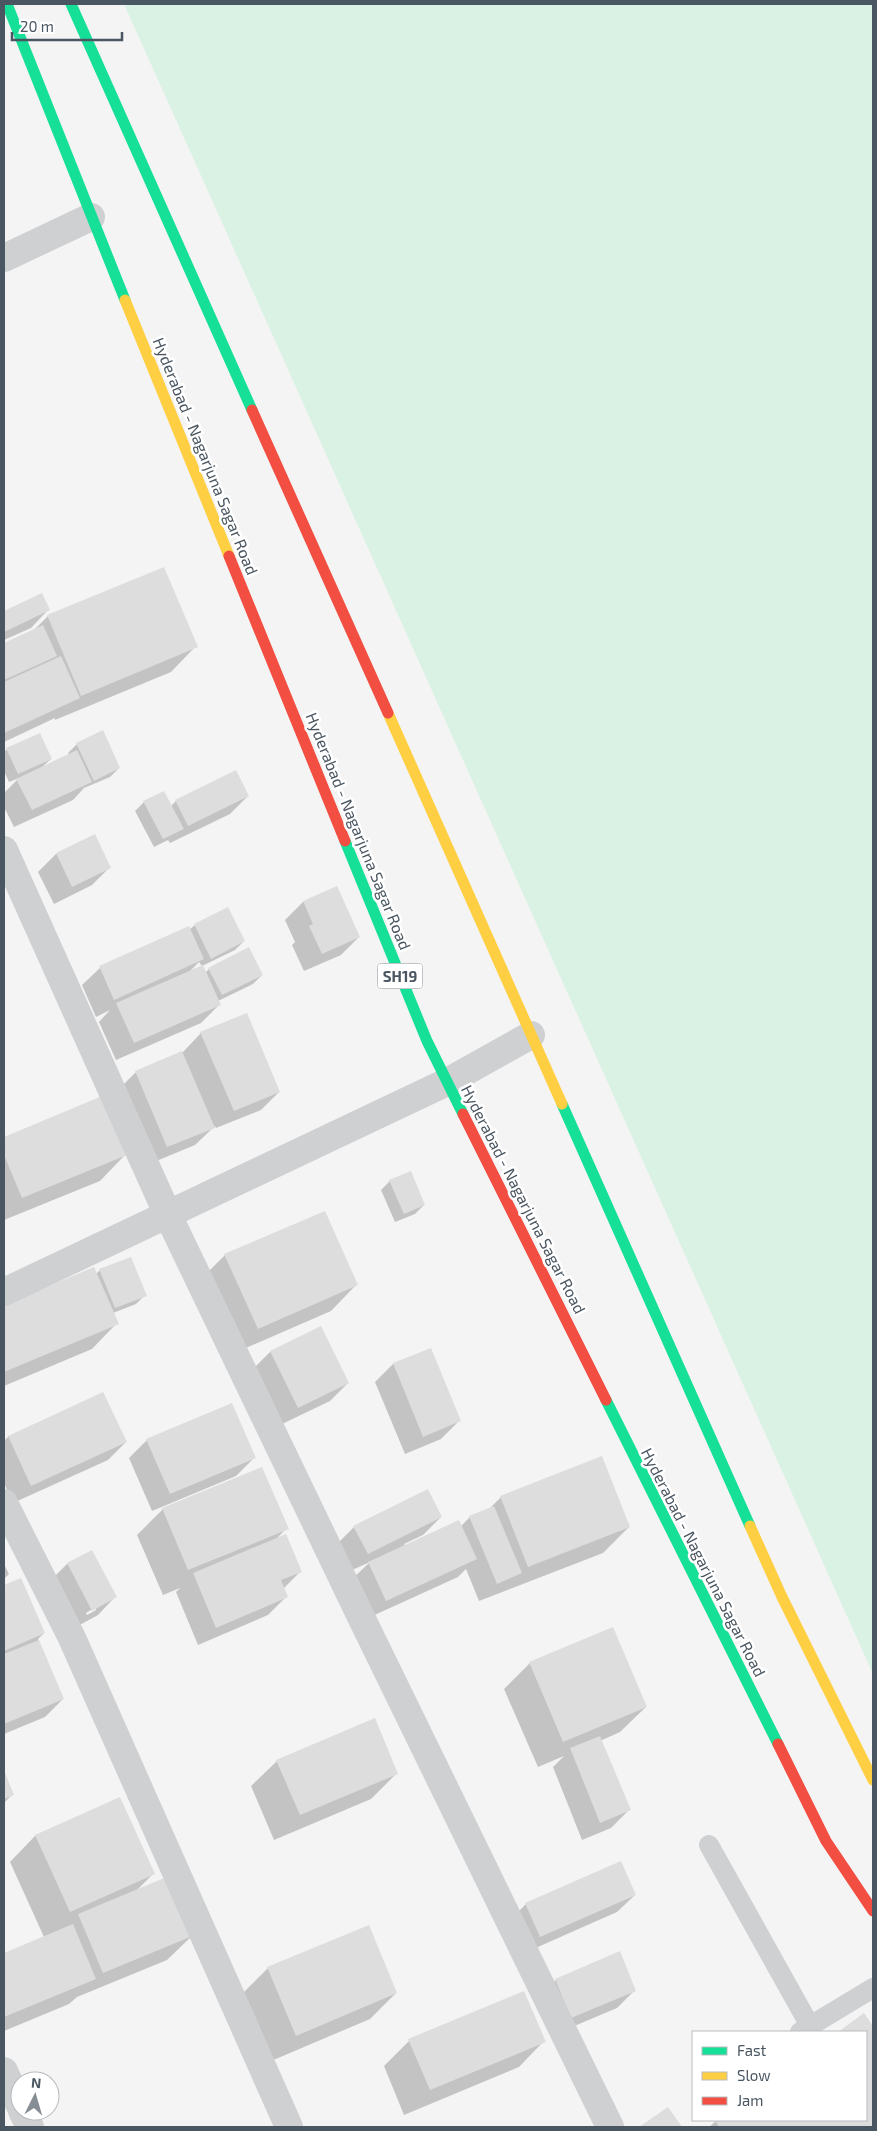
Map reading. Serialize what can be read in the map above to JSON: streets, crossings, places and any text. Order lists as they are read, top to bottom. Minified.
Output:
{"streets":{"main road":["Hyderabad - Nagarjuna Sagar Road","SH19"]},"legend":["Fast","Slow","Jam"],"scale_bar":"20 m","north":"top"}
